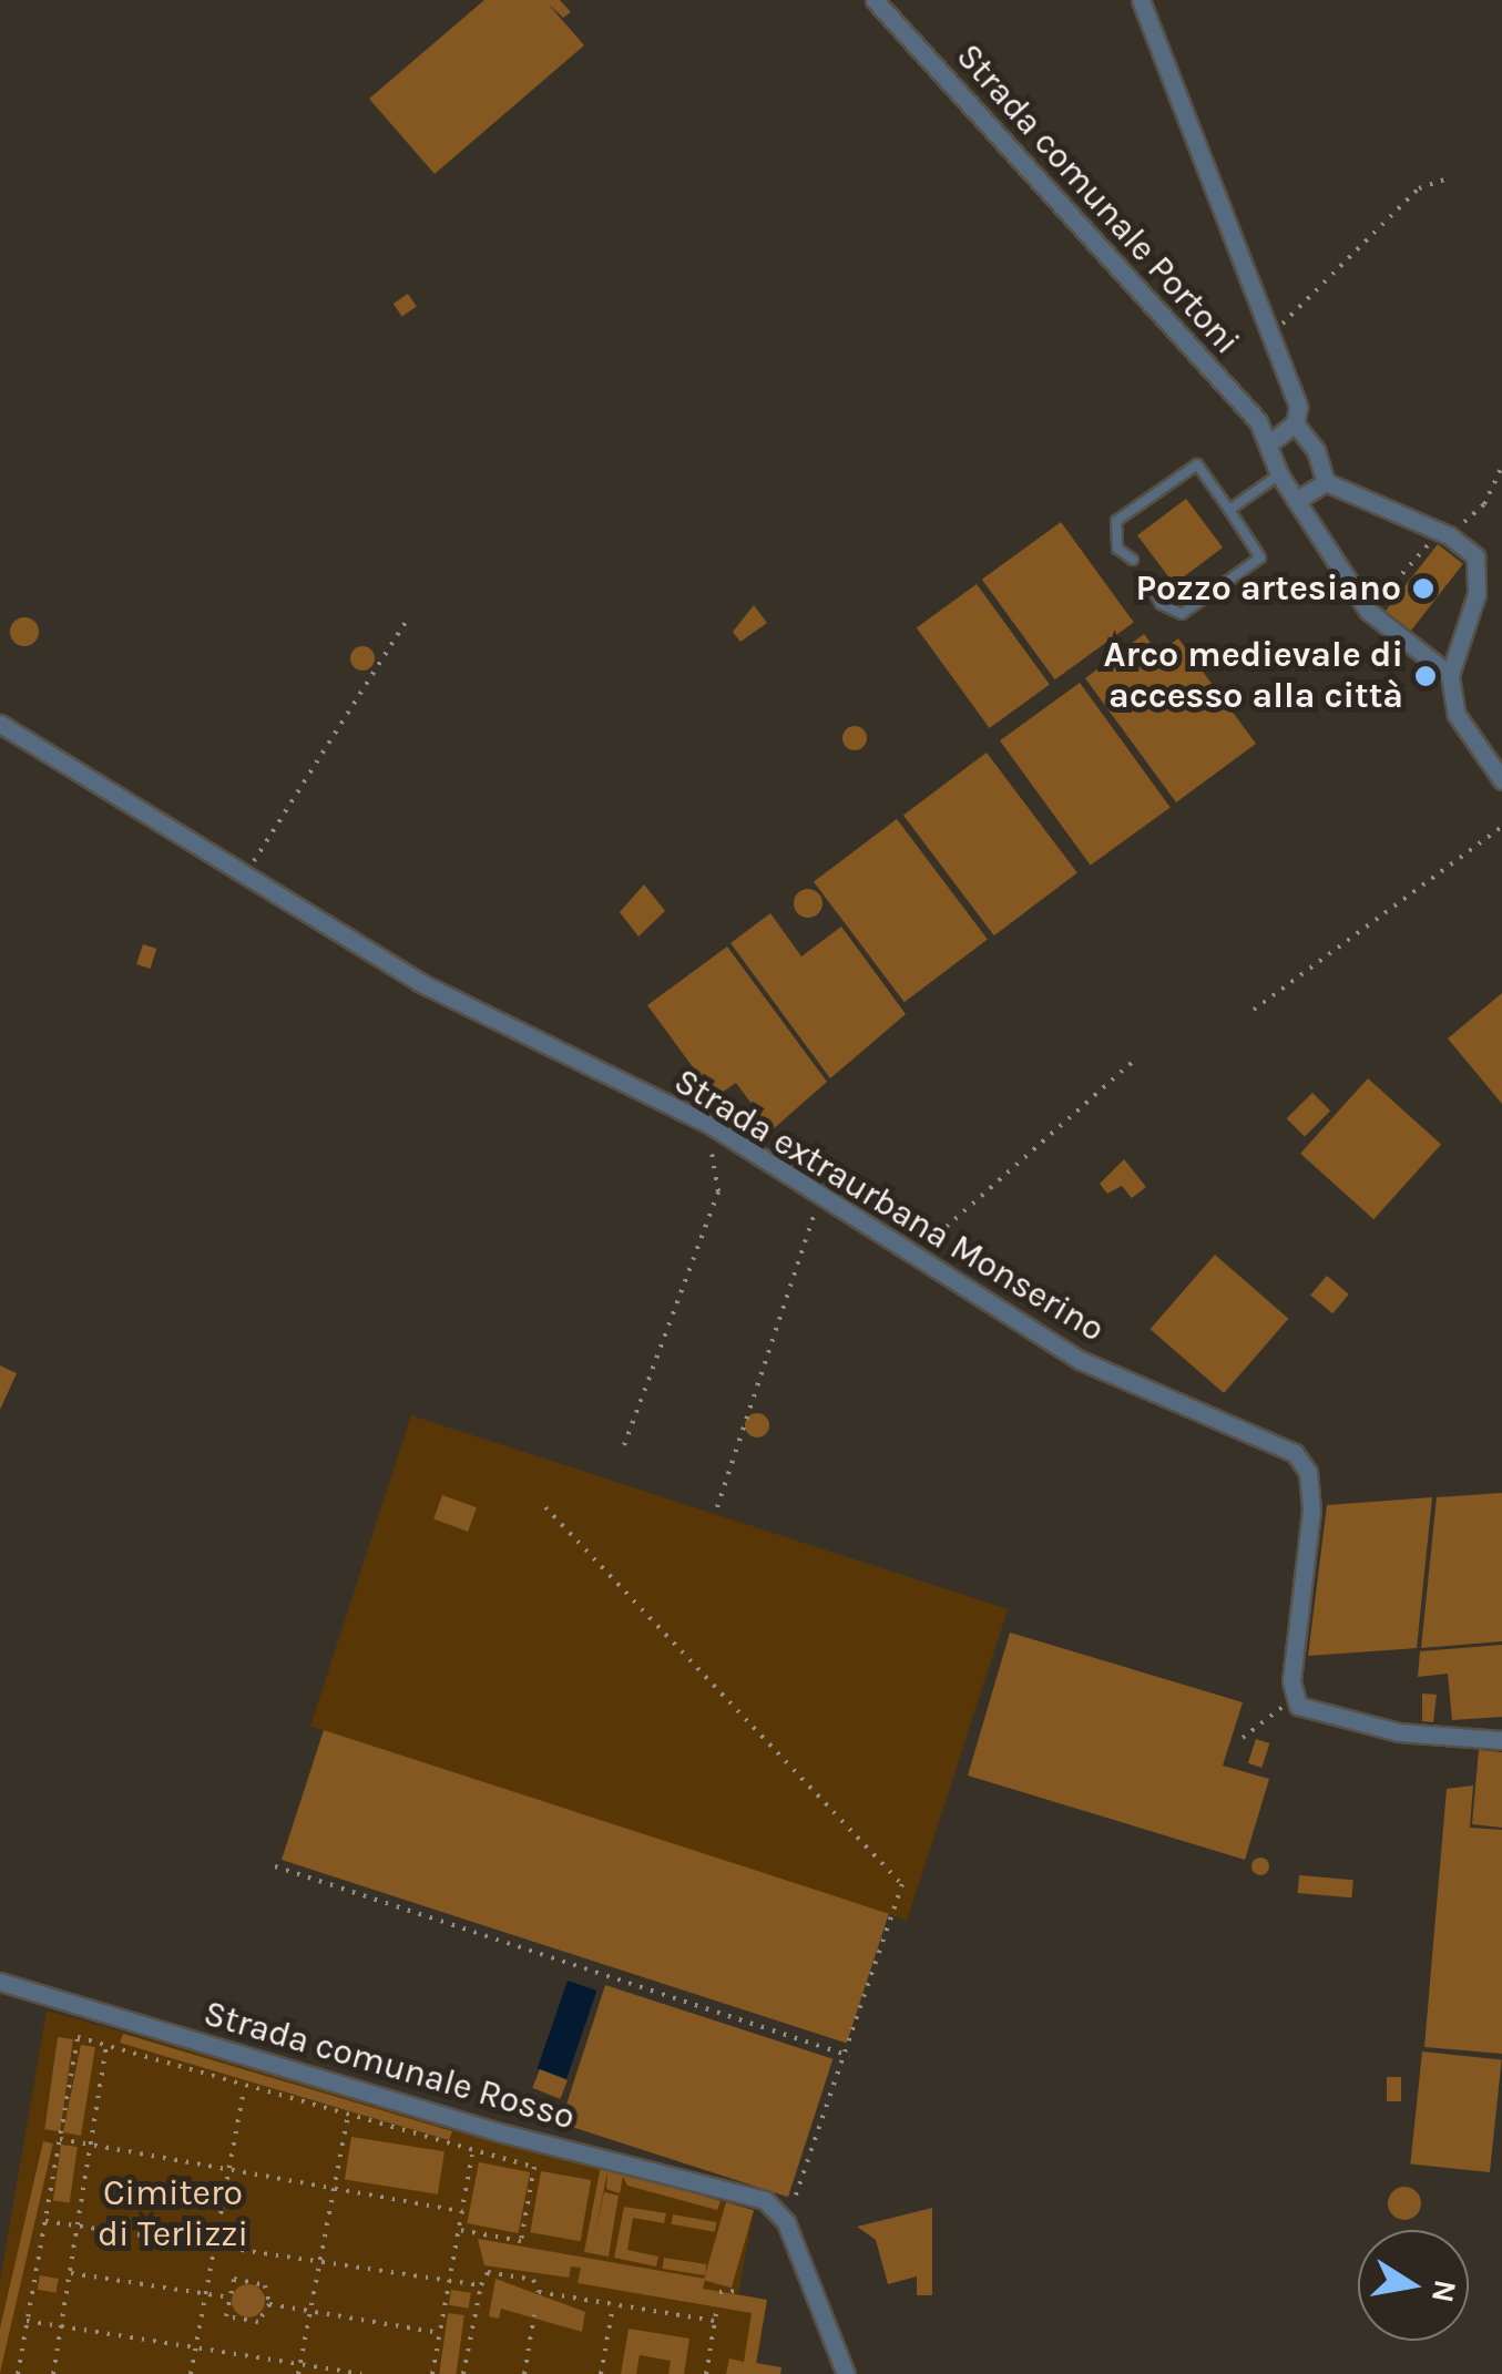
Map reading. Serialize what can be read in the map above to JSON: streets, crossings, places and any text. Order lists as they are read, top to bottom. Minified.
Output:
{"streets":{"street":["Strada comunale Portoni","Strada extraurbana Monserino","Strada comunale Rosso"]},"parks":["Cimitero di Terlizzi"],"places":["Pozzo artesiano","Arco medievale di accesso alla città"],"north":"right"}
